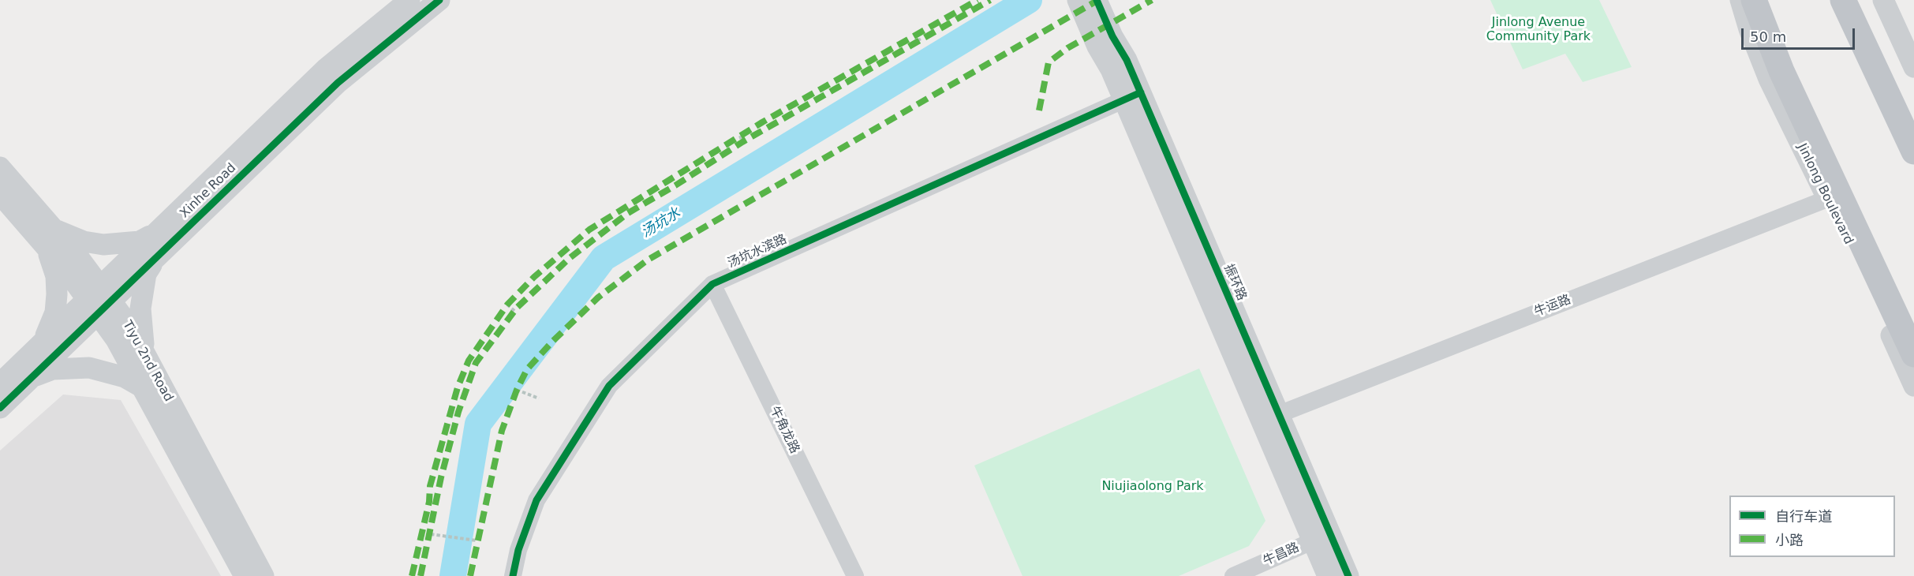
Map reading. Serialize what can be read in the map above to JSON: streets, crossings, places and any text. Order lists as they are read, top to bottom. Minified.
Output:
{"streets":{"street":["Xinhe Road","Jinlong Boulevard","汤坑水滨路","振环路","牛运路","Tiyu 2nd Road","牛角龙路","牛昌路"]},"crossings":[["Xinhe Road","Tiyu 2nd Road"],["Jinlong Boulevard","牛运路"],["汤坑水滨路","振环路"],["汤坑水滨路","牛角龙路"],["振环路","牛运路"],["振环路","牛昌路"]],"water":["汤坑水"],"parks":["Jinlong Avenue Community Park","Niujiaolong Park"],"legend":["自行车道","小路"],"scale_bar":"50 m"}
